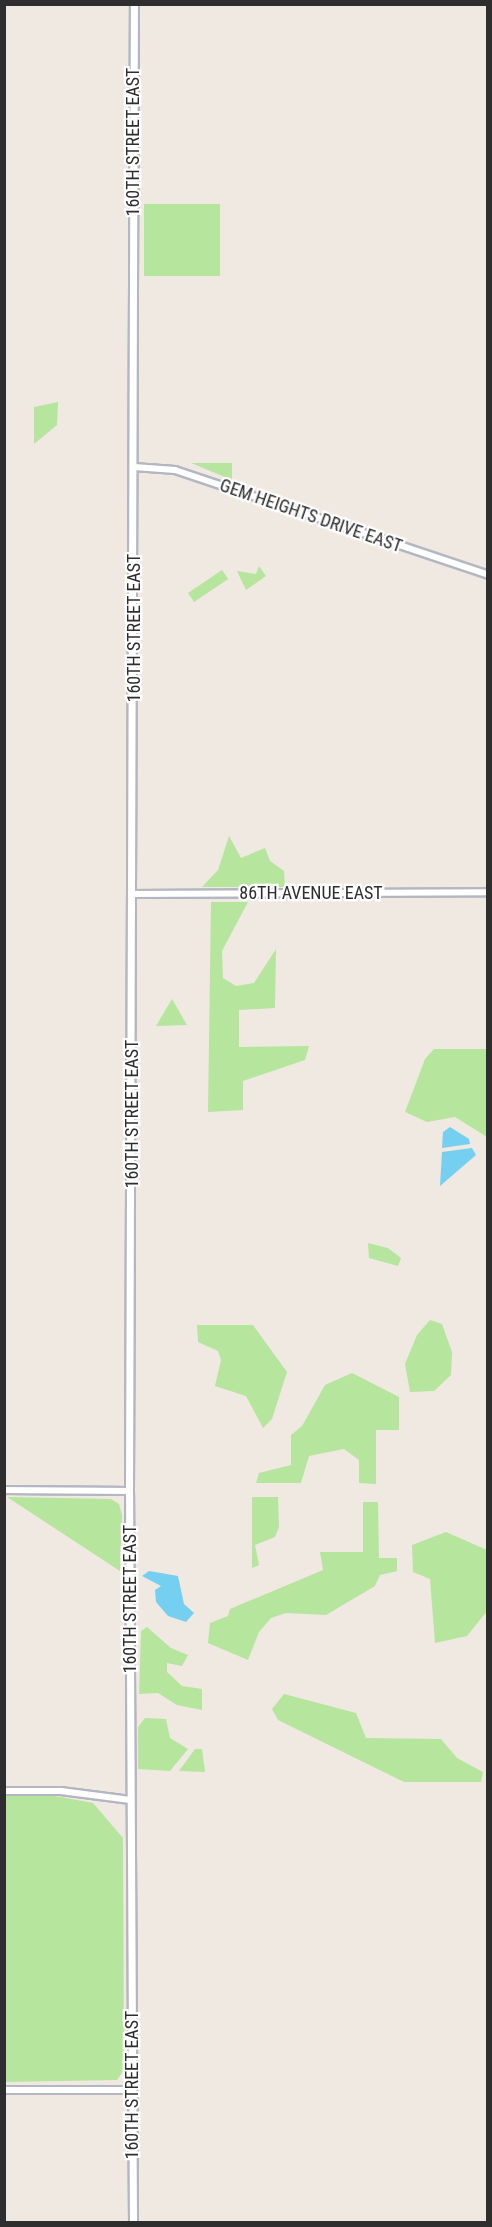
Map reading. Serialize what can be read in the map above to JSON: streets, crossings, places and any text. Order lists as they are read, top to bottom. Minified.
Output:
{"streets":{"main road":["160TH STREET EAST"],"street":["GEM HEIGHTS DRIVE EAST","86TH AVENUE EAST"]},"crossings":[["160TH STREET EAST","GEM HEIGHTS DRIVE EAST"],["160TH STREET EAST","86TH AVENUE EAST"]]}
